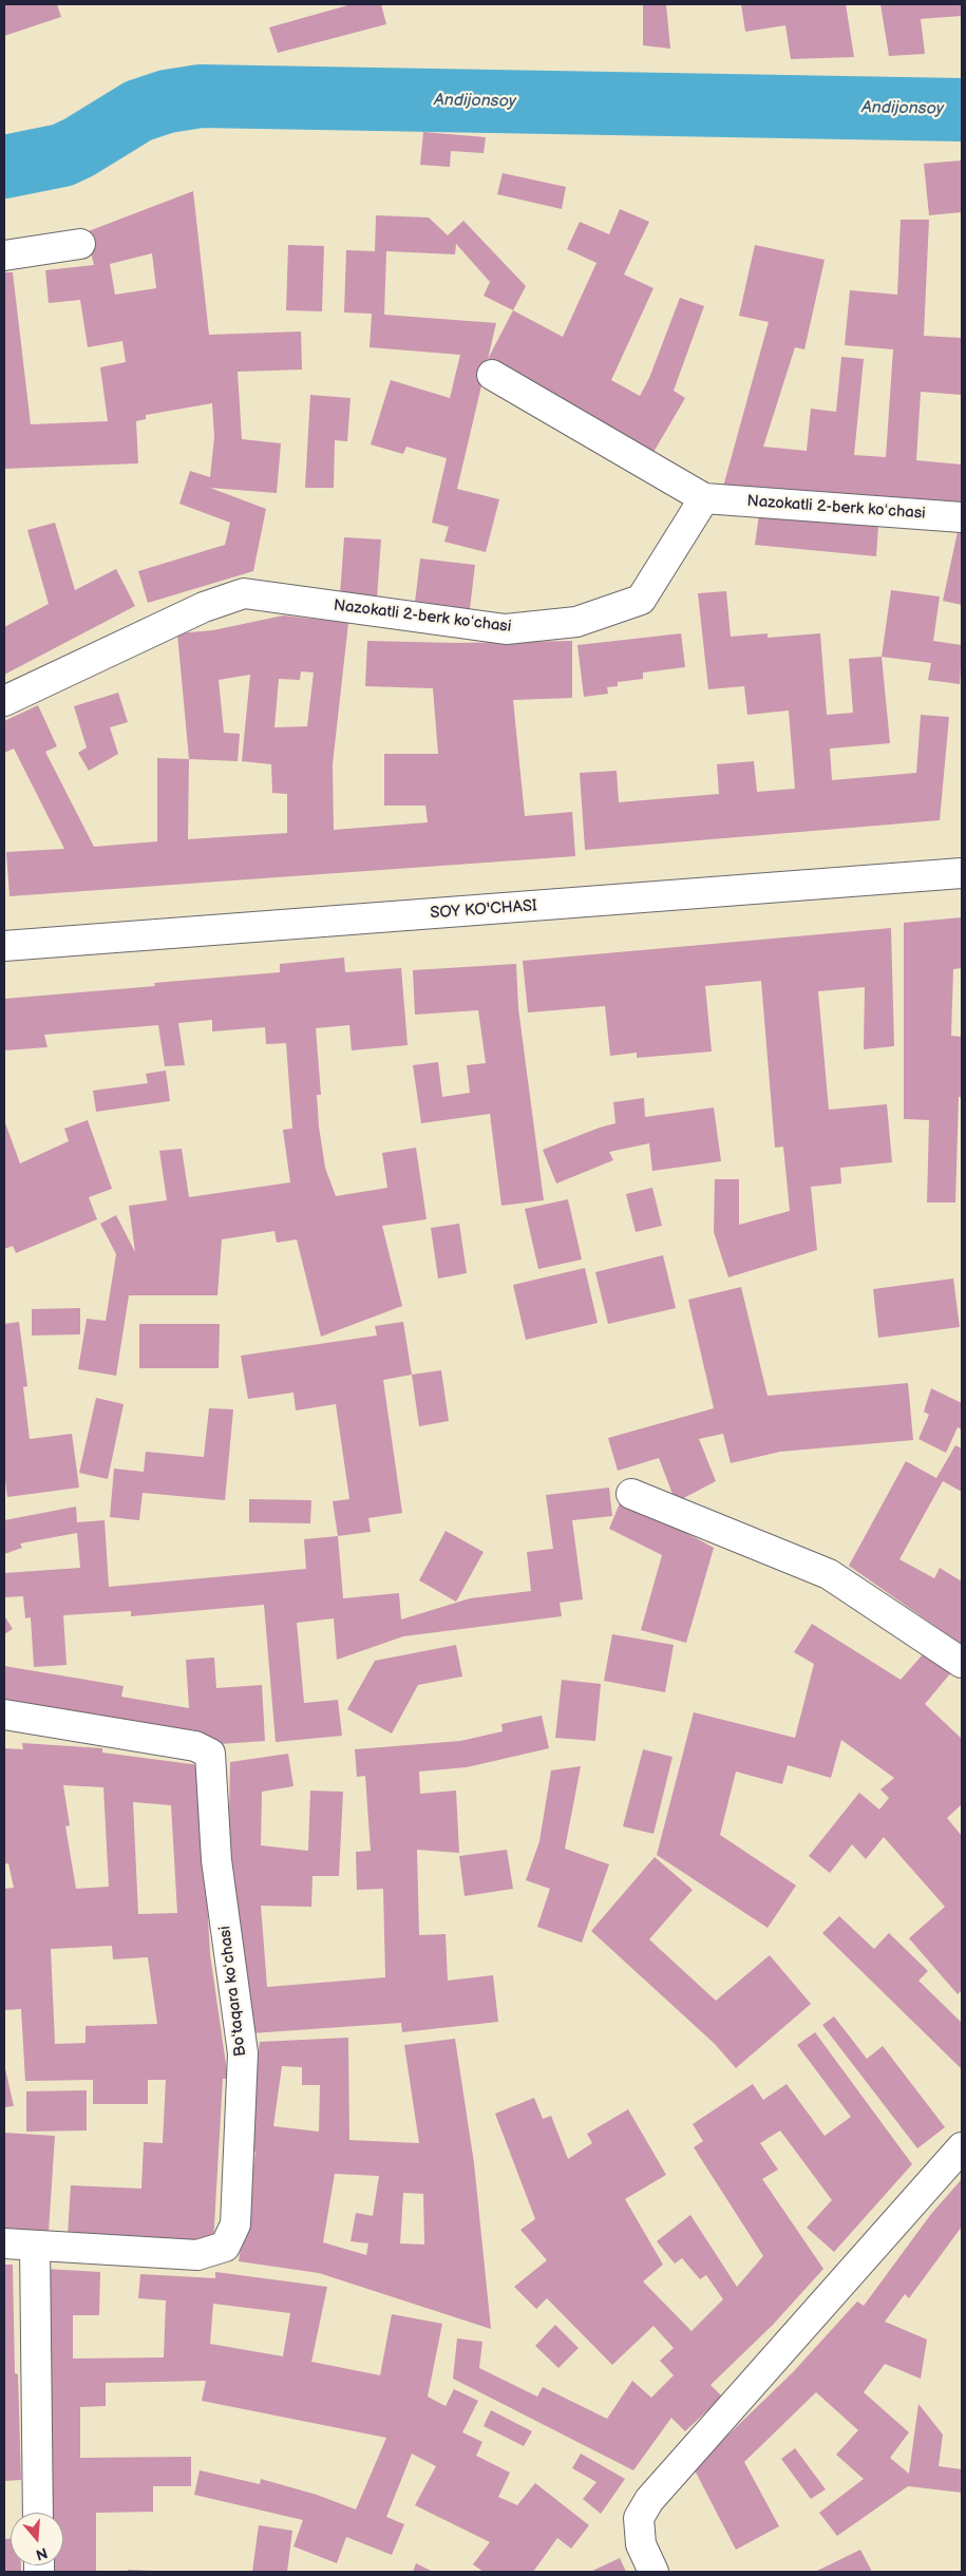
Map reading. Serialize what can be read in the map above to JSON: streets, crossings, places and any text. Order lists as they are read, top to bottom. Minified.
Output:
{"streets":{"street":["Nazokatli 2-berk koʻchasi","SOY KO'CHASI","Boʻtaqara koʻchasi"]},"water":["Andijonsoy"],"north":"bottom"}
